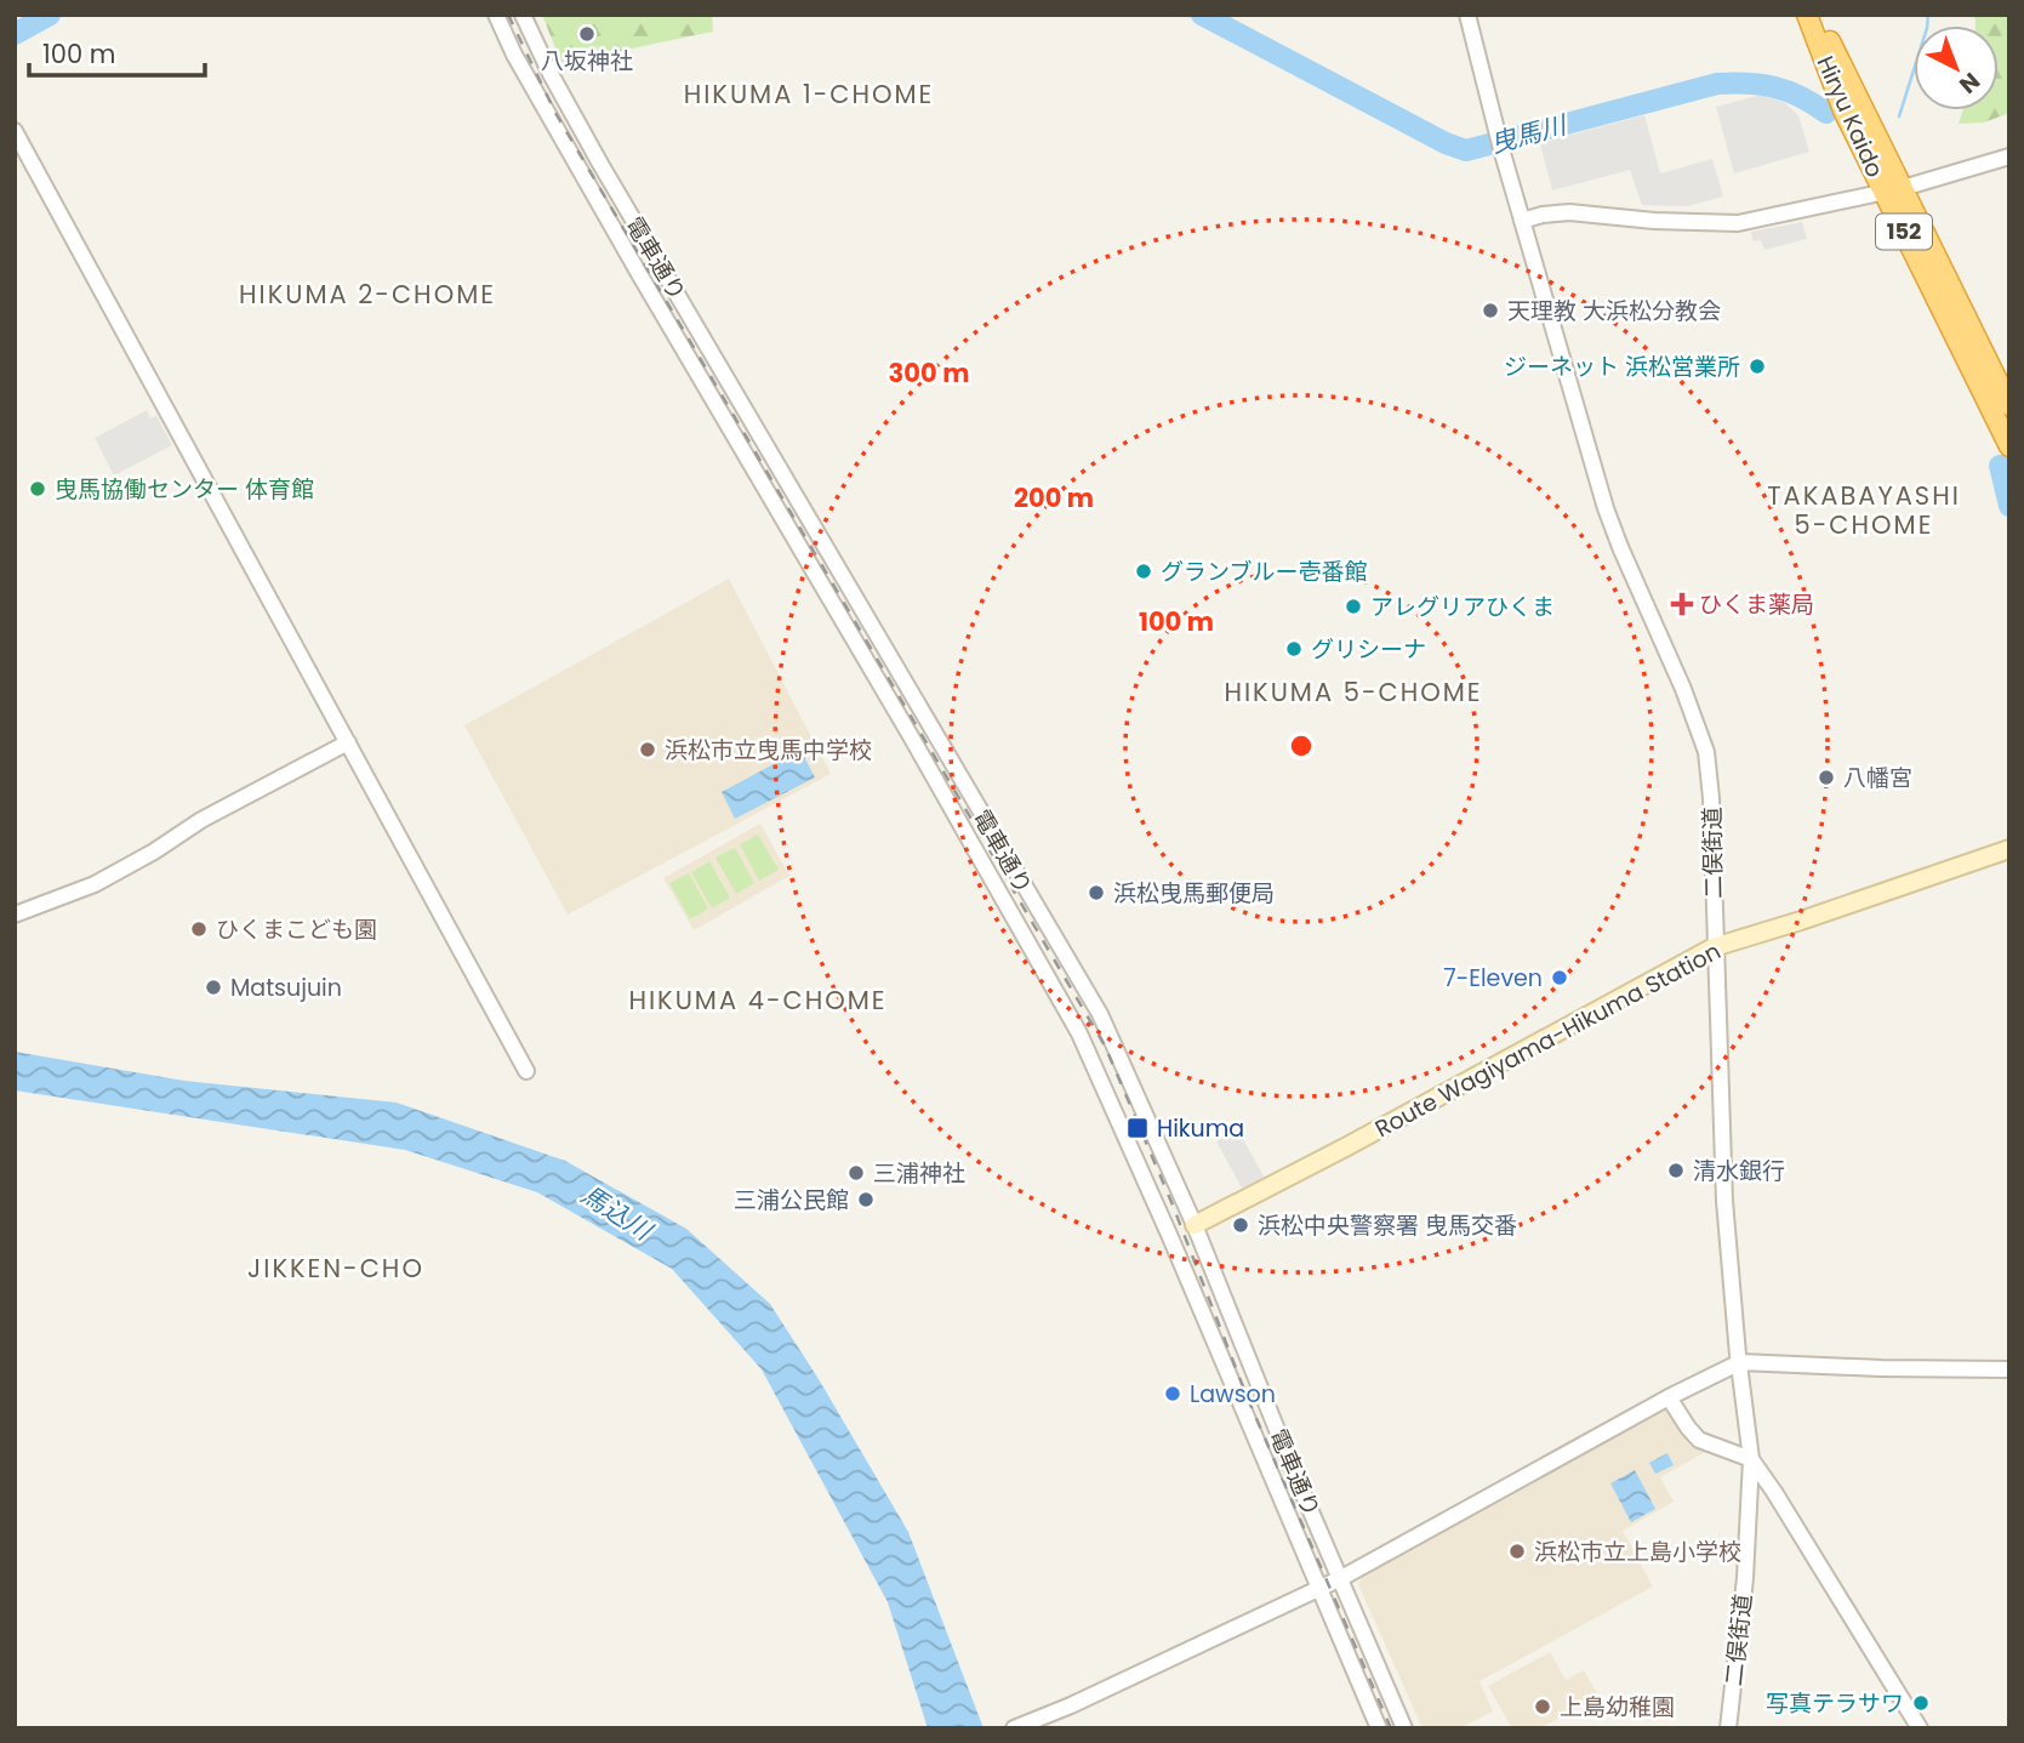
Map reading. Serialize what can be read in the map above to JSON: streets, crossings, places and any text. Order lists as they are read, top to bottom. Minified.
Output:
{"streets":{"highway":["Hiryu Kaido","152"],"main road":["Route Wagiyama-Hikuma Station"],"street":["電車通り","二俣街道"]},"crossings":[["電車通り","Route Wagiyama-Hikuma Station"],["二俣街道","Route Wagiyama-Hikuma Station"]],"districts":["HIKUMA 1-CHOME","HIKUMA 2-CHOME","TAKABAYASHI 5-CHOME","HIKUMA 5-CHOME","HIKUMA 4-CHOME","JIKKEN-CHO"],"water":["曳馬川","馬込川"],"places":{"other":["八坂神社","天理教 大浜松分教会","ジーネット 浜松営業所","曳馬協働センター 体育館","グランブルー壱番館","アレグリアひくま","グリシーナ","浜松市立曳馬中学校","八幡宮","浜松曳馬郵便局","ひくまこども園","7-Eleven","Matsujuin","清水銀行","三浦神社","三浦公民館","浜松中央警察署 曳馬交番","Lawson","浜松市立上島小学校","写真テラサワ","上島幼稚園"],"health":["ひくま薬局"],"transit":["Hikuma"]},"scale_bar":"100 m","north":"bottom right","rings":["300 m","200 m","100 m"]}
